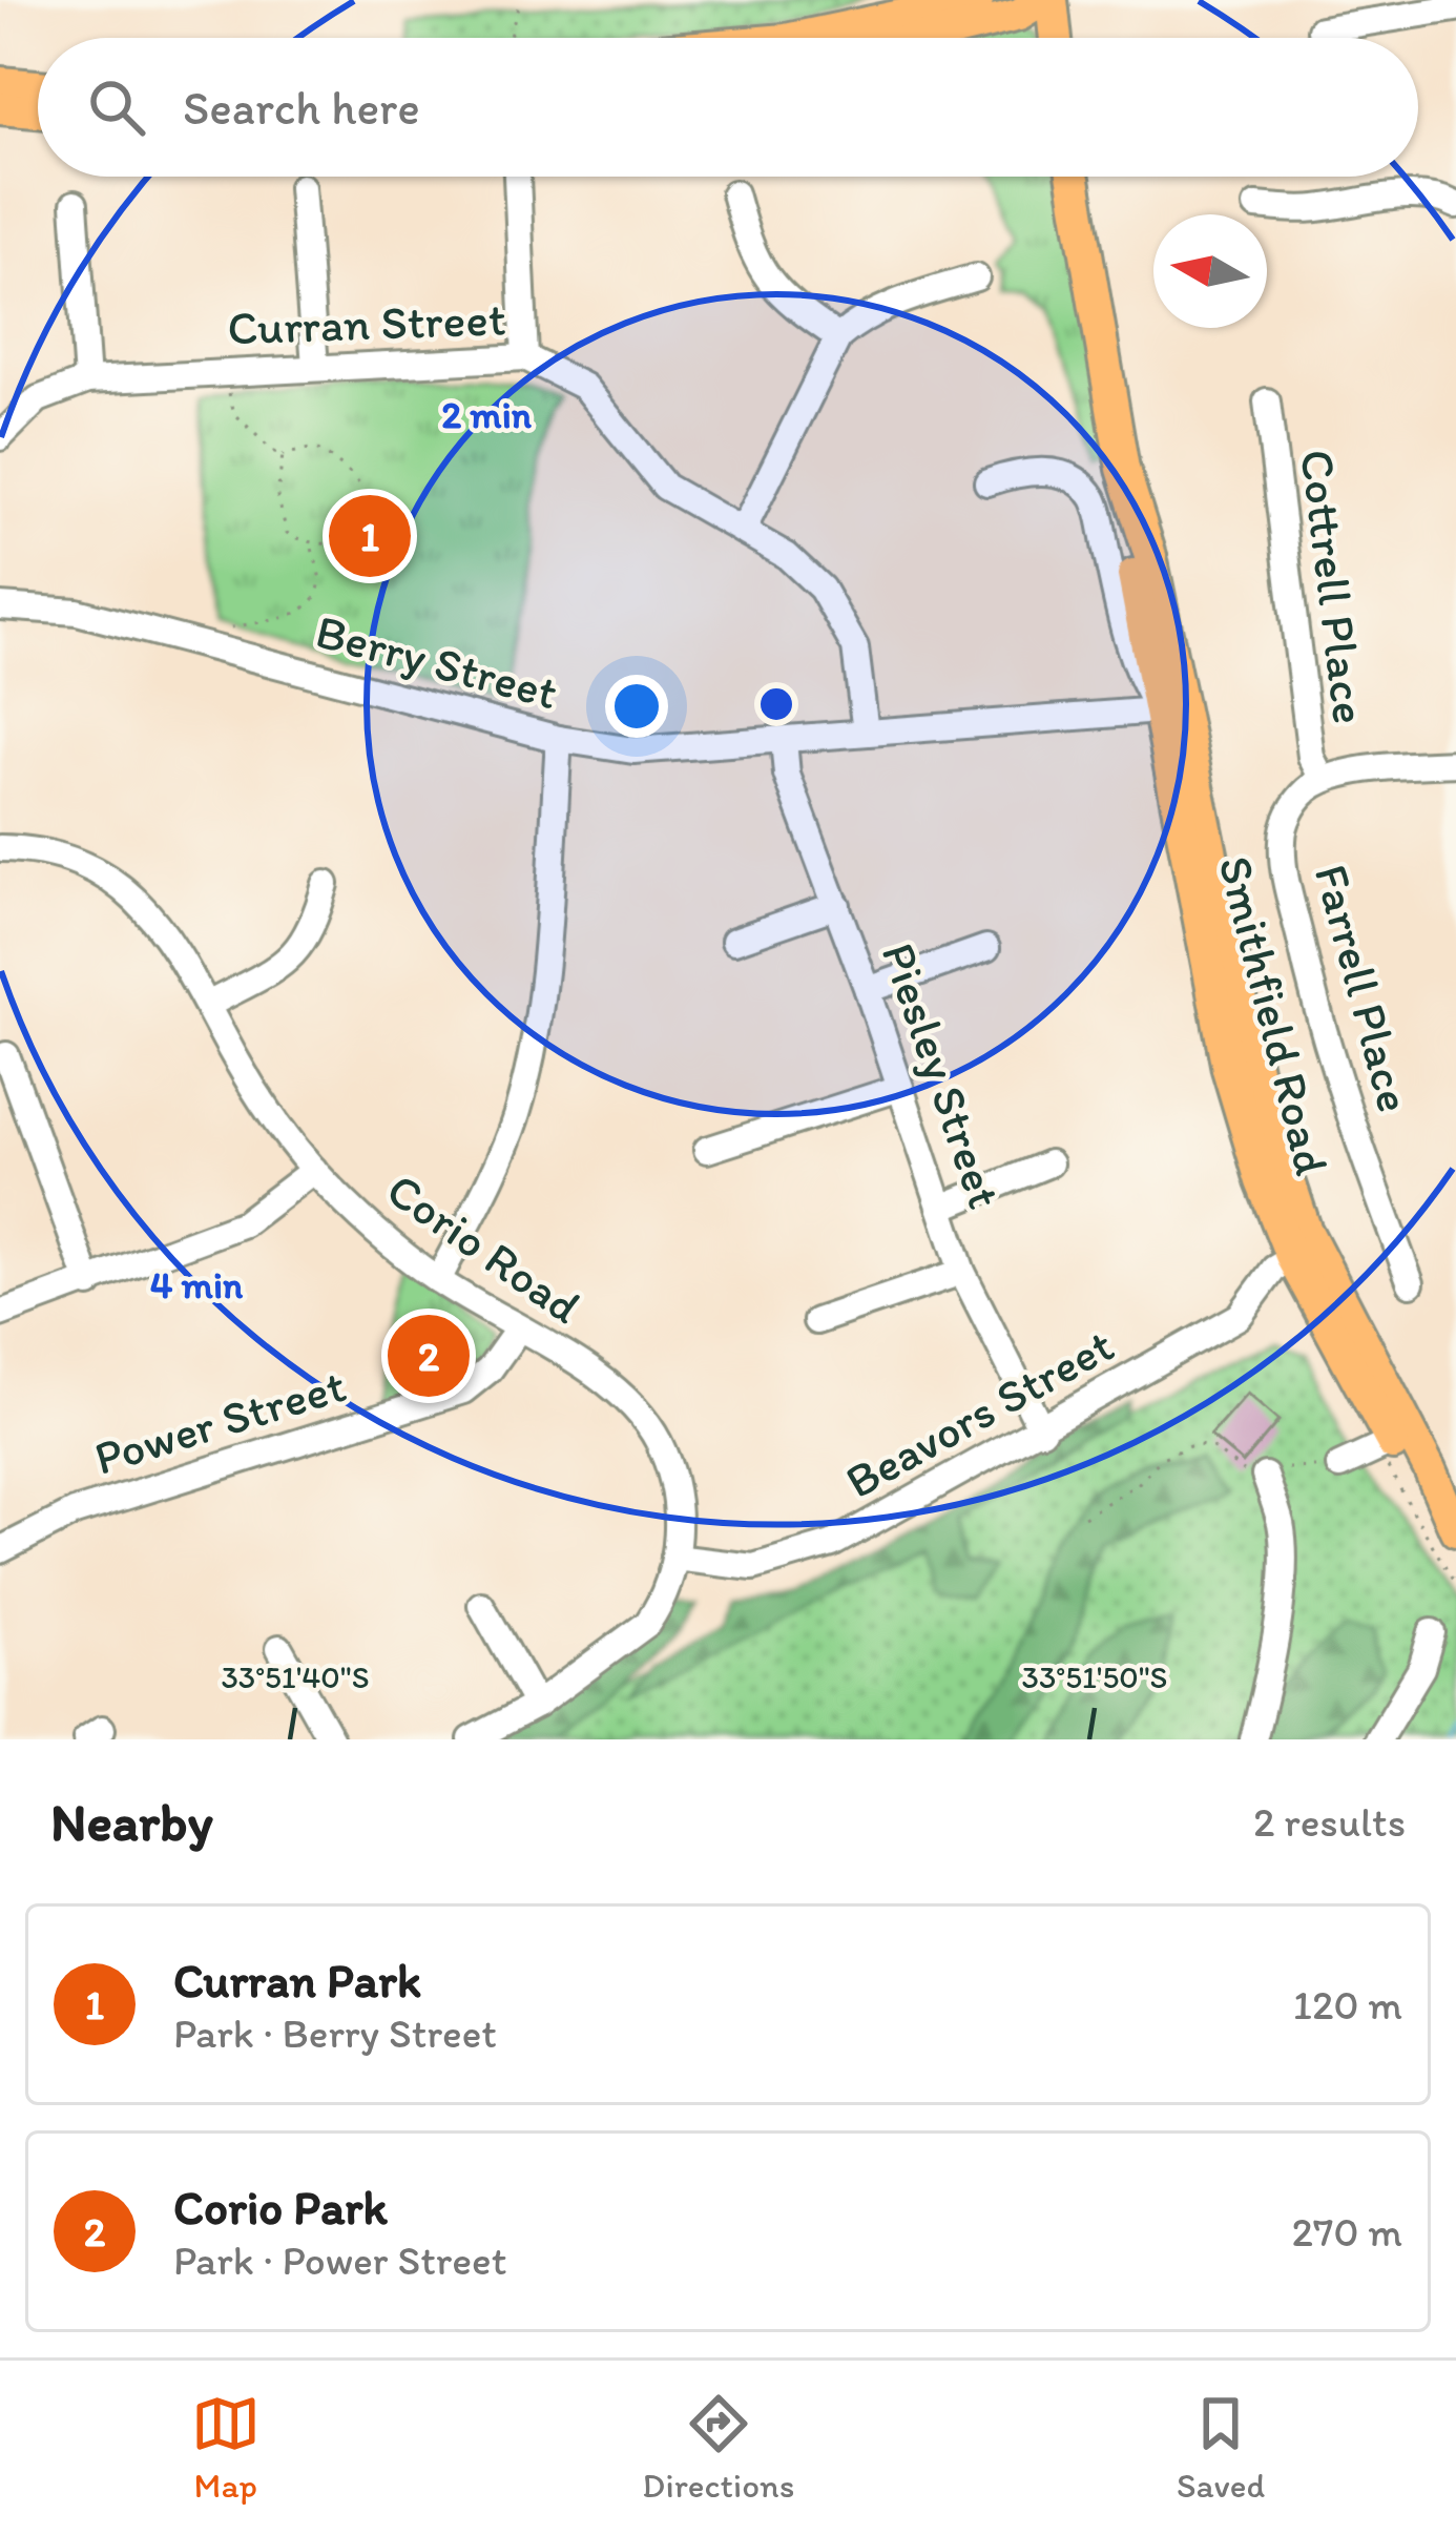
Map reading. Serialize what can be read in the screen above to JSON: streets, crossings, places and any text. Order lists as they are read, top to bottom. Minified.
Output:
{"streets":{"main road":["Smithfield Road"],"street":["Curran Street","Cottrell Place","Berry Street","Farrell Place","Piesley Street","Corio Road","Beavors Street","Power Street"]},"crossings":[["Curran Street","Berry Street"],["Cottrell Place","Farrell Place"],["Berry Street","Smithfield Road"],["Berry Street","Piesley Street"],["Smithfield Road","Beavors Street"],["Piesley Street","Beavors Street"],["Corio Road","Beavors Street"],["Corio Road","Power Street"]],"north":"left","page":{"search":"Search here","pins":["1","2"],"heading":["Nearby","2 results"],"list":[{"mark":"1","name":"Curran Park","note":"Park · Berry Street","value":"120 m"},{"mark":"2","name":"Corio Park","note":"Park · Power Street","value":"270 m"}],"nav":["Map","Directions","Saved"]},"coordinates":["33°51'40\"S","33°51'50\"S"],"rings":["2 min","4 min"]}
